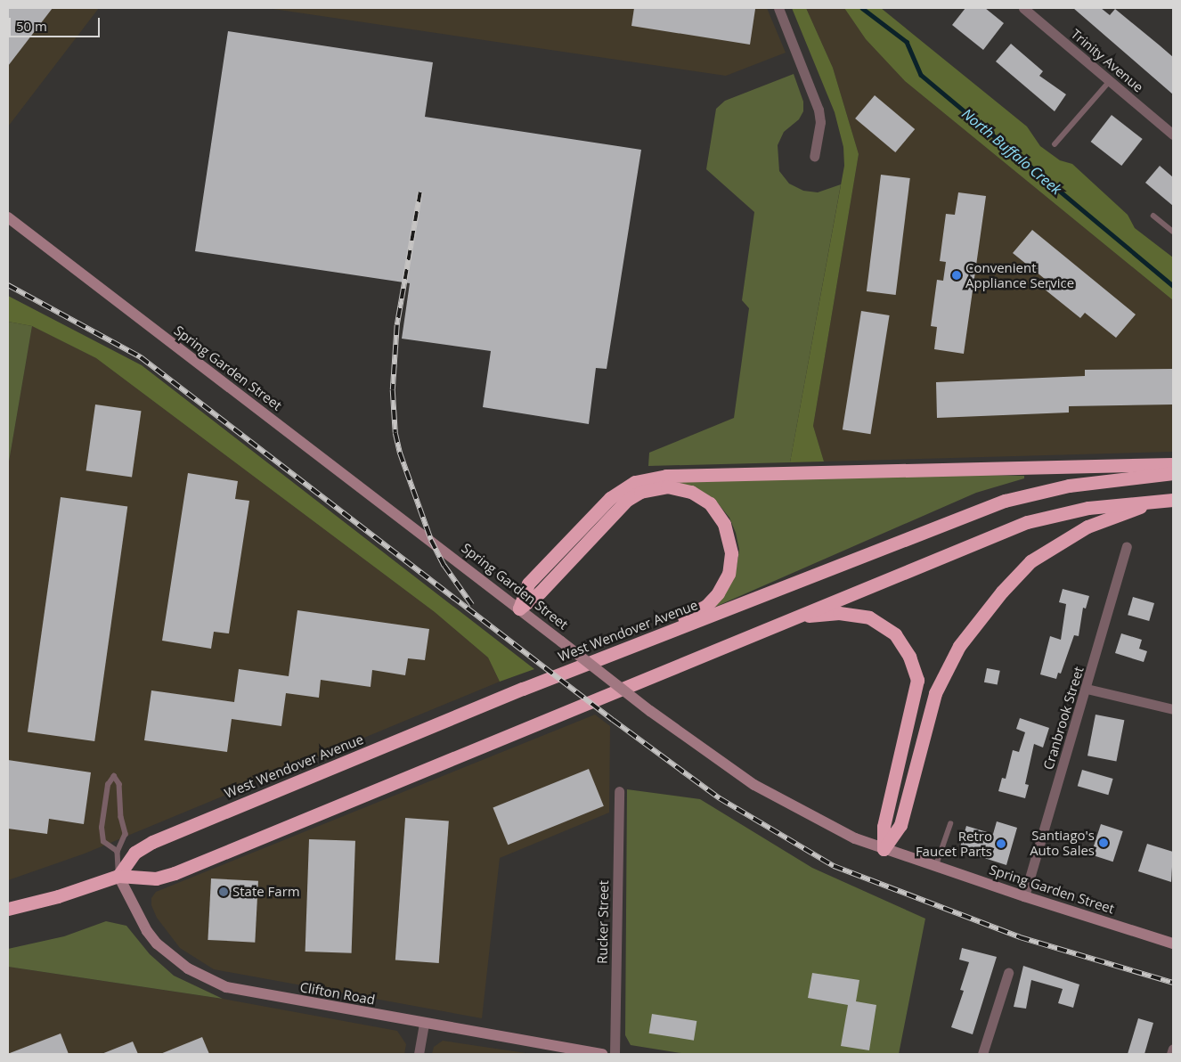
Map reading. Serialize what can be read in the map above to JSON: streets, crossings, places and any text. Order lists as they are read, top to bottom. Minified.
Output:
{"streets":{"highway":["West Wendover Avenue"],"main road":["Spring Garden Street","Clifton Road"],"street":["Trinity Avenue","Cranbrook Street","Rucker Street"]},"crossings":[["Spring Garden Street","Cranbrook Street"],["West Wendover Avenue","Clifton Road"]],"water":["North Buffalo Creek"],"places":["Convenient Appliance Service","Santiago's Auto Sales","Retro Faucet Parts","State Farm"],"scale_bar":"50 m"}
